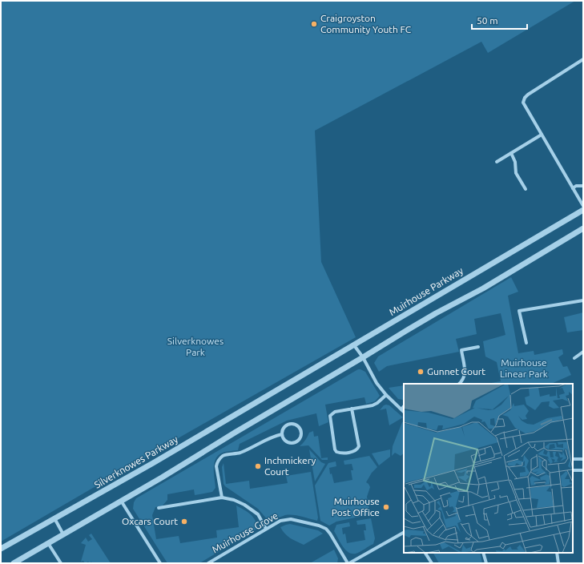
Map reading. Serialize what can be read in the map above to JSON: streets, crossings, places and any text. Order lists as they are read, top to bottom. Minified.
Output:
{"streets":{"street":["Muirhouse Parkway","Silverknowes Parkway","Muirhouse Grove"]},"crossings":[["Muirhouse Parkway","Silverknowes Parkway"]],"parks":["Silverknowes Park","Muirhouse Linear Park"],"places":["Craigroyston Community Youth FC","Gunnet Court","Inchmickery Court","Muirhouse Post Office","Oxcars Court"],"scale_bar":"50 m"}
